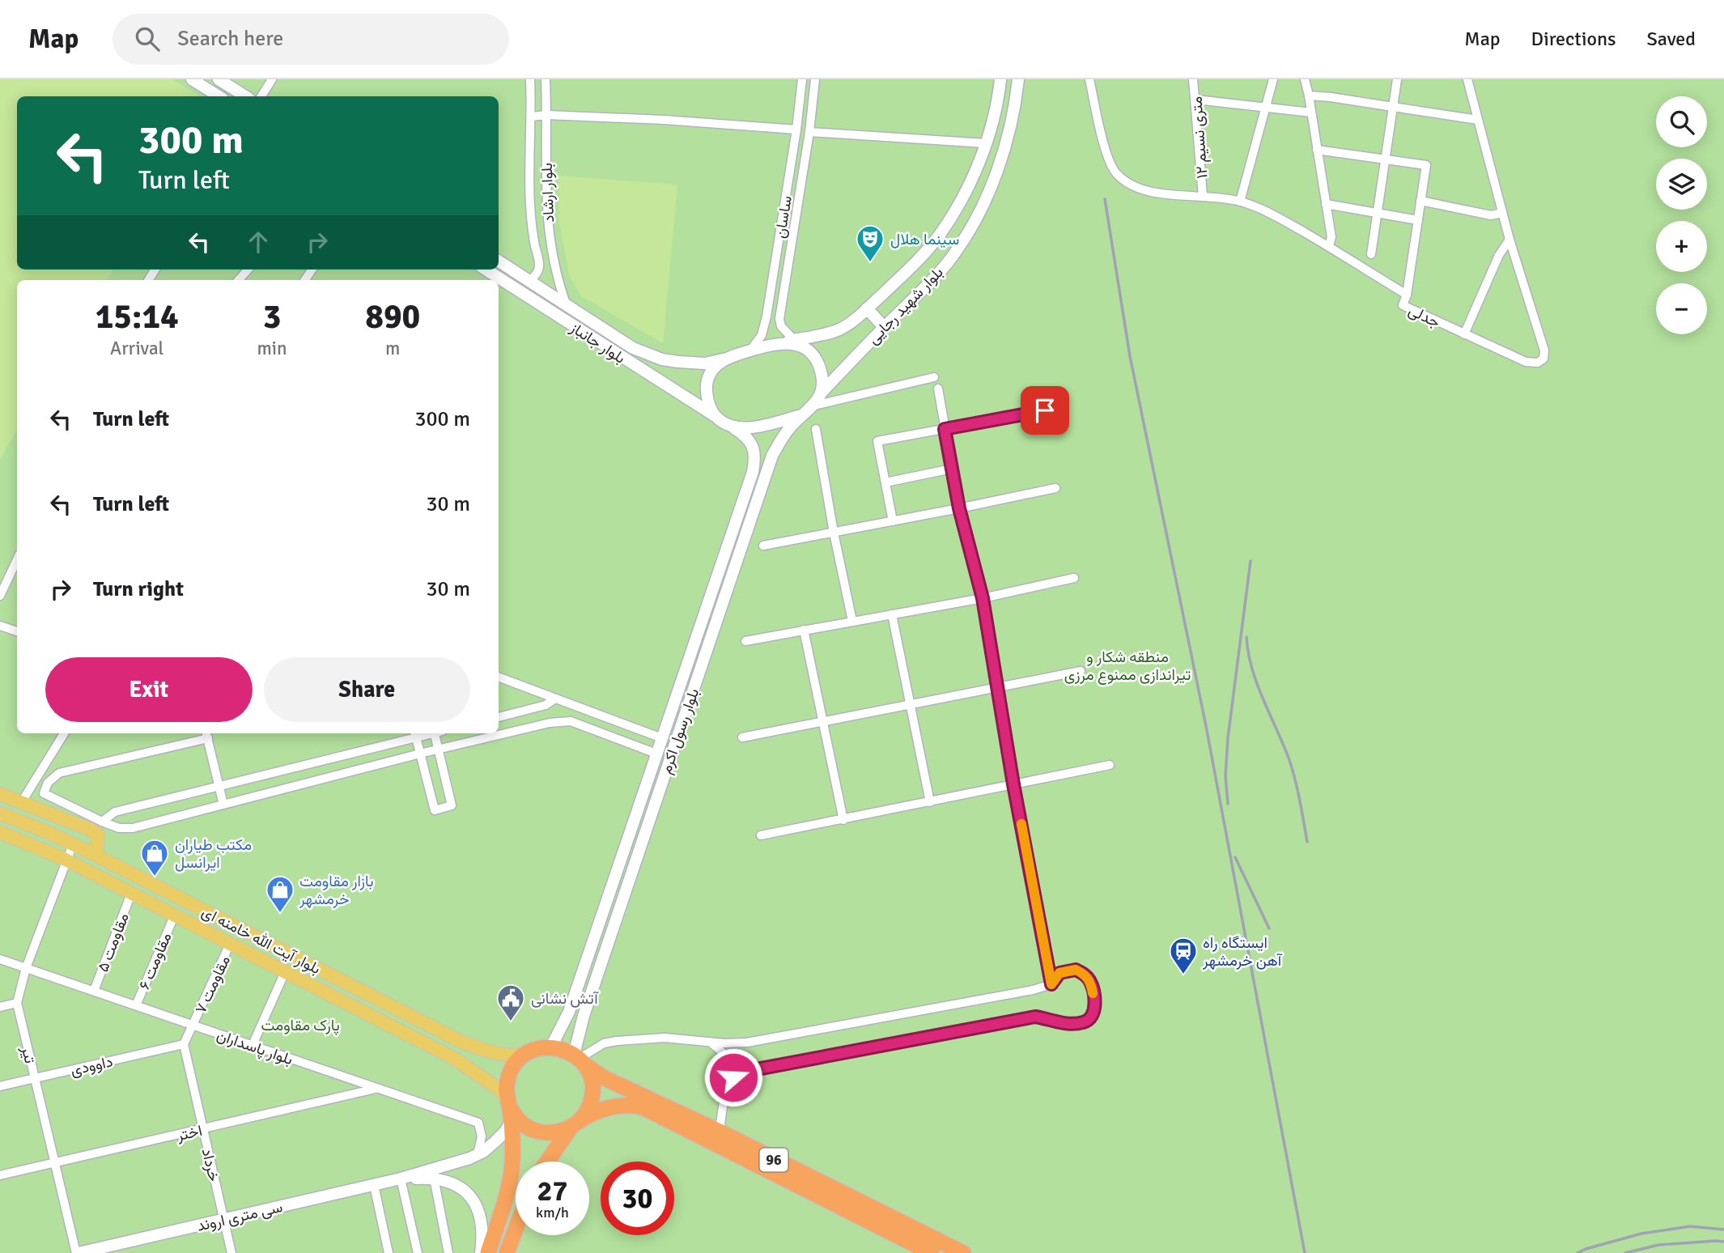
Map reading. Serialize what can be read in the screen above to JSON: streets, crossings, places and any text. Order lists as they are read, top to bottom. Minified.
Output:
{"streets":{"highway":["96"],"main road":["بلوار شهید رجایی","بلوار جانباز","بلوار رسول اکرم","بلوار آیت الله خامنه ای","سی متری اروند"],"street":["۱۲ متری نسیم","بلوار ارشاد","ساسان","جدلی","مقاومت ۵","مقاومت ۶","مقاومت ۷","بلوار پاسداران","تیر","داوودی","اختر","خرداد"]},"crossings":[["۱۲ متری نسیم","جدلی"],["بلوار ارشاد","بلوار جانباز"],["ساسان","بلوار شهید رجایی"],["ساسان","بلوار جانباز"],["ساسان","بلوار رسول اکرم"],["بلوار شهید رجایی","بلوار جانباز"],["بلوار شهید رجایی","بلوار رسول اکرم"],["بلوار جانباز","بلوار رسول اکرم"],["بلوار رسول اکرم","بلوار آیت الله خامنه ای"],["بلوار رسول اکرم","96"],["بلوار آیت الله خامنه ای","مقاومت ۵"],["بلوار آیت الله خامنه ای","مقاومت ۶"],["بلوار آیت الله خامنه ای","مقاومت ۷"],["بلوار آیت الله خامنه ای","تیر"],["بلوار آیت الله خامنه ای","96"],["مقاومت ۵","بلوار پاسداران"],["مقاومت ۶","بلوار پاسداران"],["مقاومت ۷","بلوار پاسداران"],["مقاومت ۷","داوودی"],["مقاومت ۷","خرداد"],["بلوار پاسداران","تیر"],["بلوار پاسداران","اختر"],["تیر","داوودی"],["تیر","اختر"],["تیر","سی متری اروند"],["داوودی","خرداد"],["اختر","خرداد"],["خرداد","سی متری اروند"]],"parks":["منطقه شکار و تیراندازی ممنوع مرزی","پارک مقاومت"],"places":{"theatre":["سینما هلال"],"shop":["مكتب طياران ايرانسل","بازار مقاومت خرمشهر"],"station":["ایستگاه راه آهن خرمشهر"],"public building":["آتش نشانی"]},"page":{"header":"Map","search":"Search here","nav":["Map","Directions","Saved"],"map_buttons":["+","−"],"turn":["300 m","Turn left"],"eta":["15:14","Arrival","3","min","890","m"],"list":[{"name":"Turn left","value":"300 m"},{"name":"Turn left","value":"30 m"},{"name":"Turn right","value":"30 m"}],"buttons":["Exit","Share"],"speed":"27 km/h","limit":"30"}}
